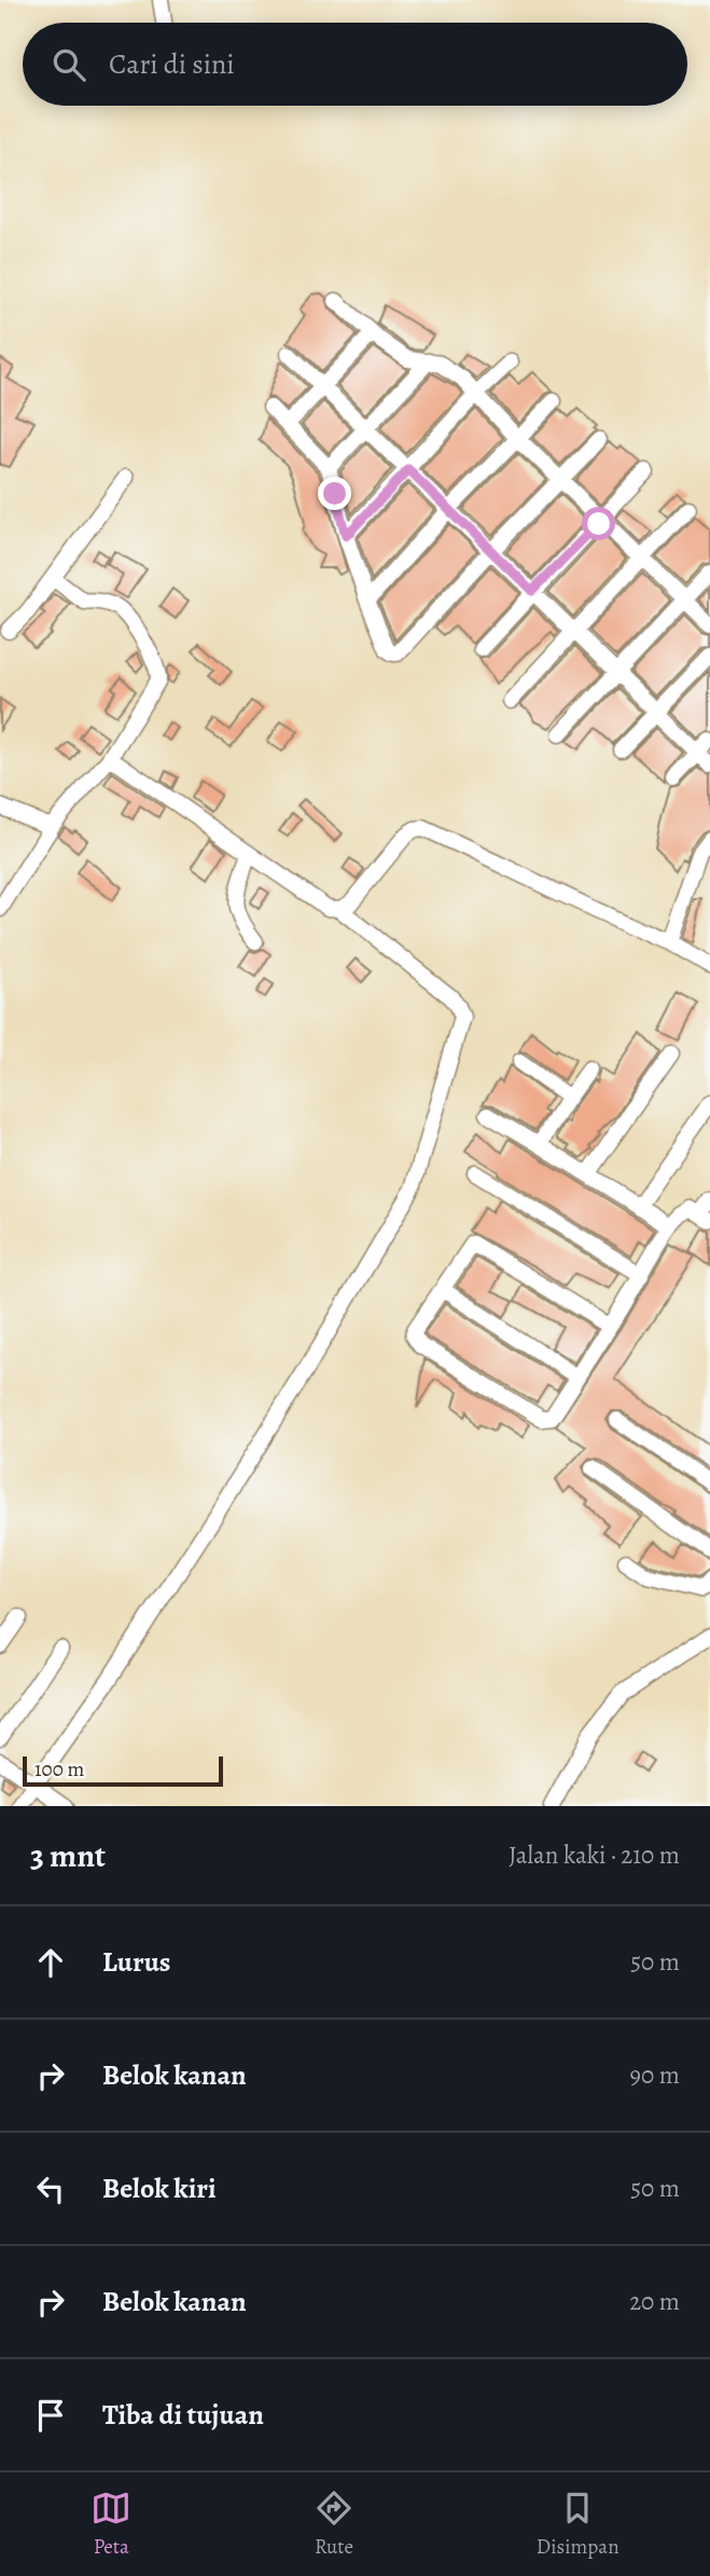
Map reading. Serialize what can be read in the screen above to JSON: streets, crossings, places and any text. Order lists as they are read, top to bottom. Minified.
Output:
{"scale_bar":"100 m","page":{"search":"Cari di sini","scale":"100 m","heading":["3 mnt","Jalan kaki · 210 m"],"list":[["Lurus","50 m"],["Belok kanan","90 m"],["Belok kiri","50 m"],["Belok kanan","20 m"],"Tiba di tujuan"],"nav":["Peta","Rute","Disimpan"]}}
